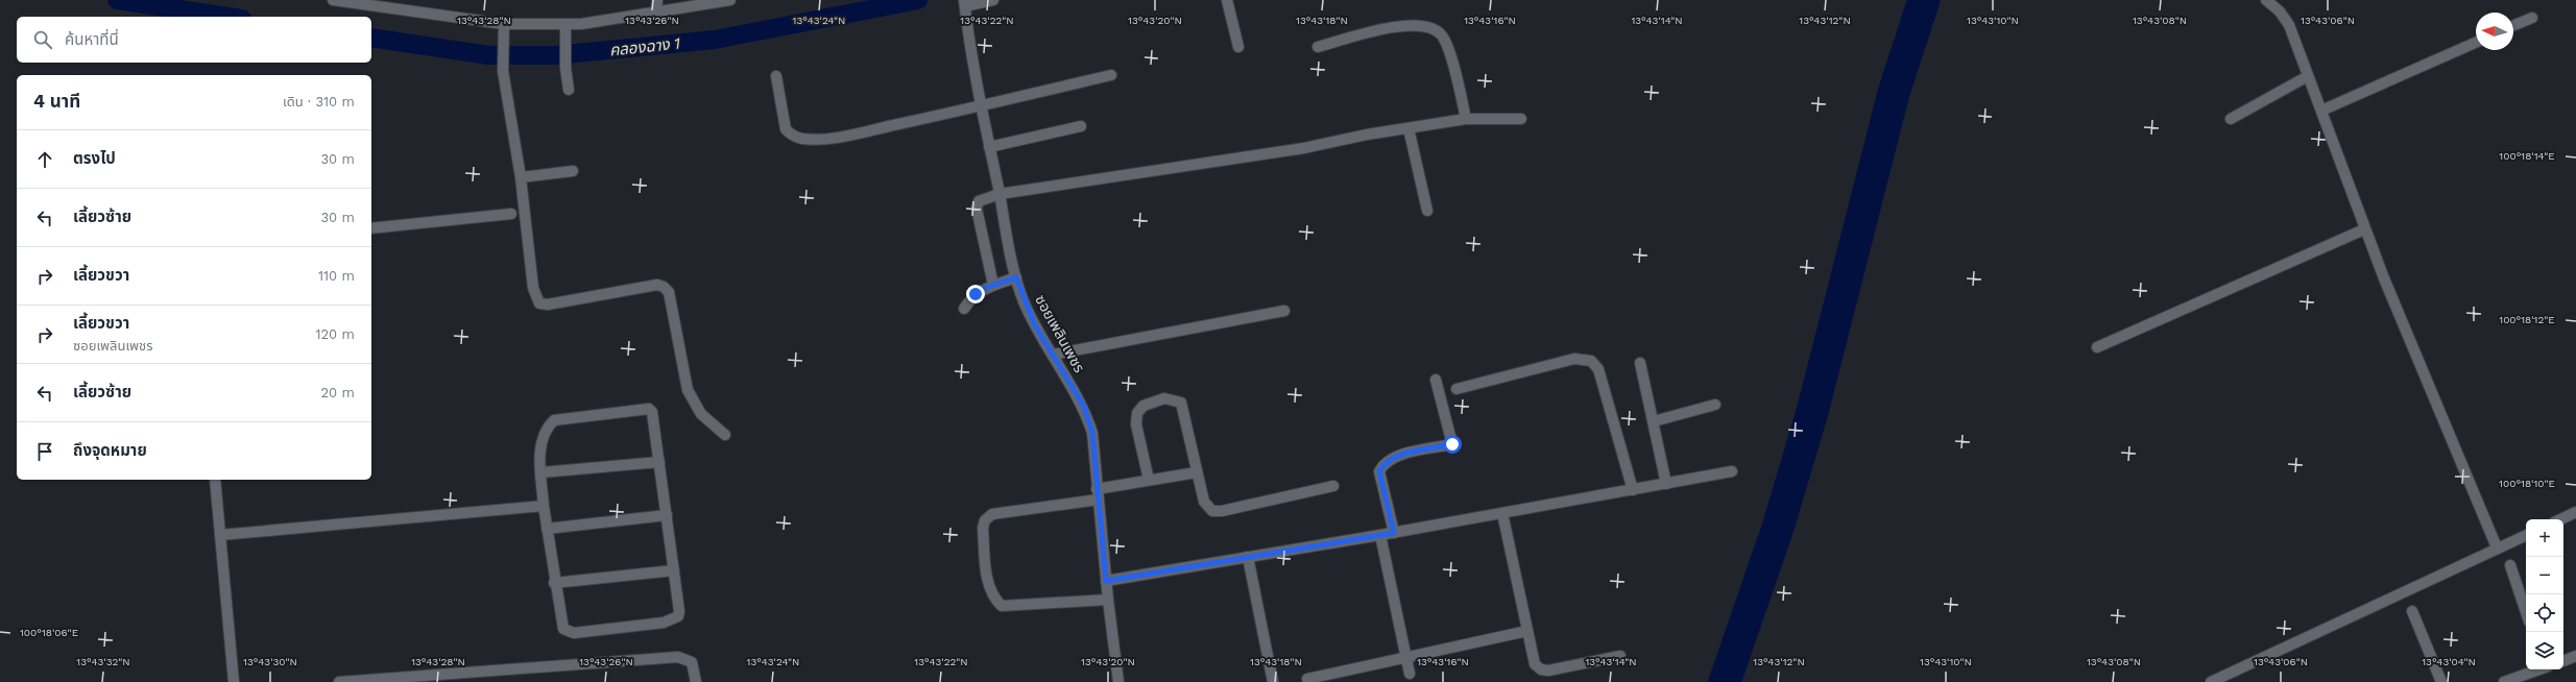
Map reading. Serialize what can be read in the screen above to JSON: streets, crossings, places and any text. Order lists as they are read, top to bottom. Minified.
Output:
{"streets":{"street":["ซอยเพลินเพชร"]},"water":["คลองฉาง 1"],"north":"left","page":{"search":"ค้นหาที่นี่","heading":["4 นาที","เดิน · 310 m"],"list":[["ตรงไป","30 m"],["เลี้ยวซ้าย","30 m"],["เลี้ยวขวา","110 m"],["เลี้ยวขวา","ซอยเพลินเพชร","120 m"],["เลี้ยวซ้าย","20 m"],"ถึงจุดหมาย"],"map_buttons":["+","−"]},"coordinates":["13°43'28\"N","13°43'26\"N","13°43'24\"N","13°43'22\"N","13°43'20\"N","13°43'18\"N","13°43'16\"N","13°43'14\"N","13°43'12\"N","13°43'10\"N","13°43'08\"N","13°43'06\"N","100°18'14\"E","100°18'12\"E","100°18'10\"E","100°18'06\"E","13°43'32\"N","13°43'30\"N","13°43'04\"N"]}
